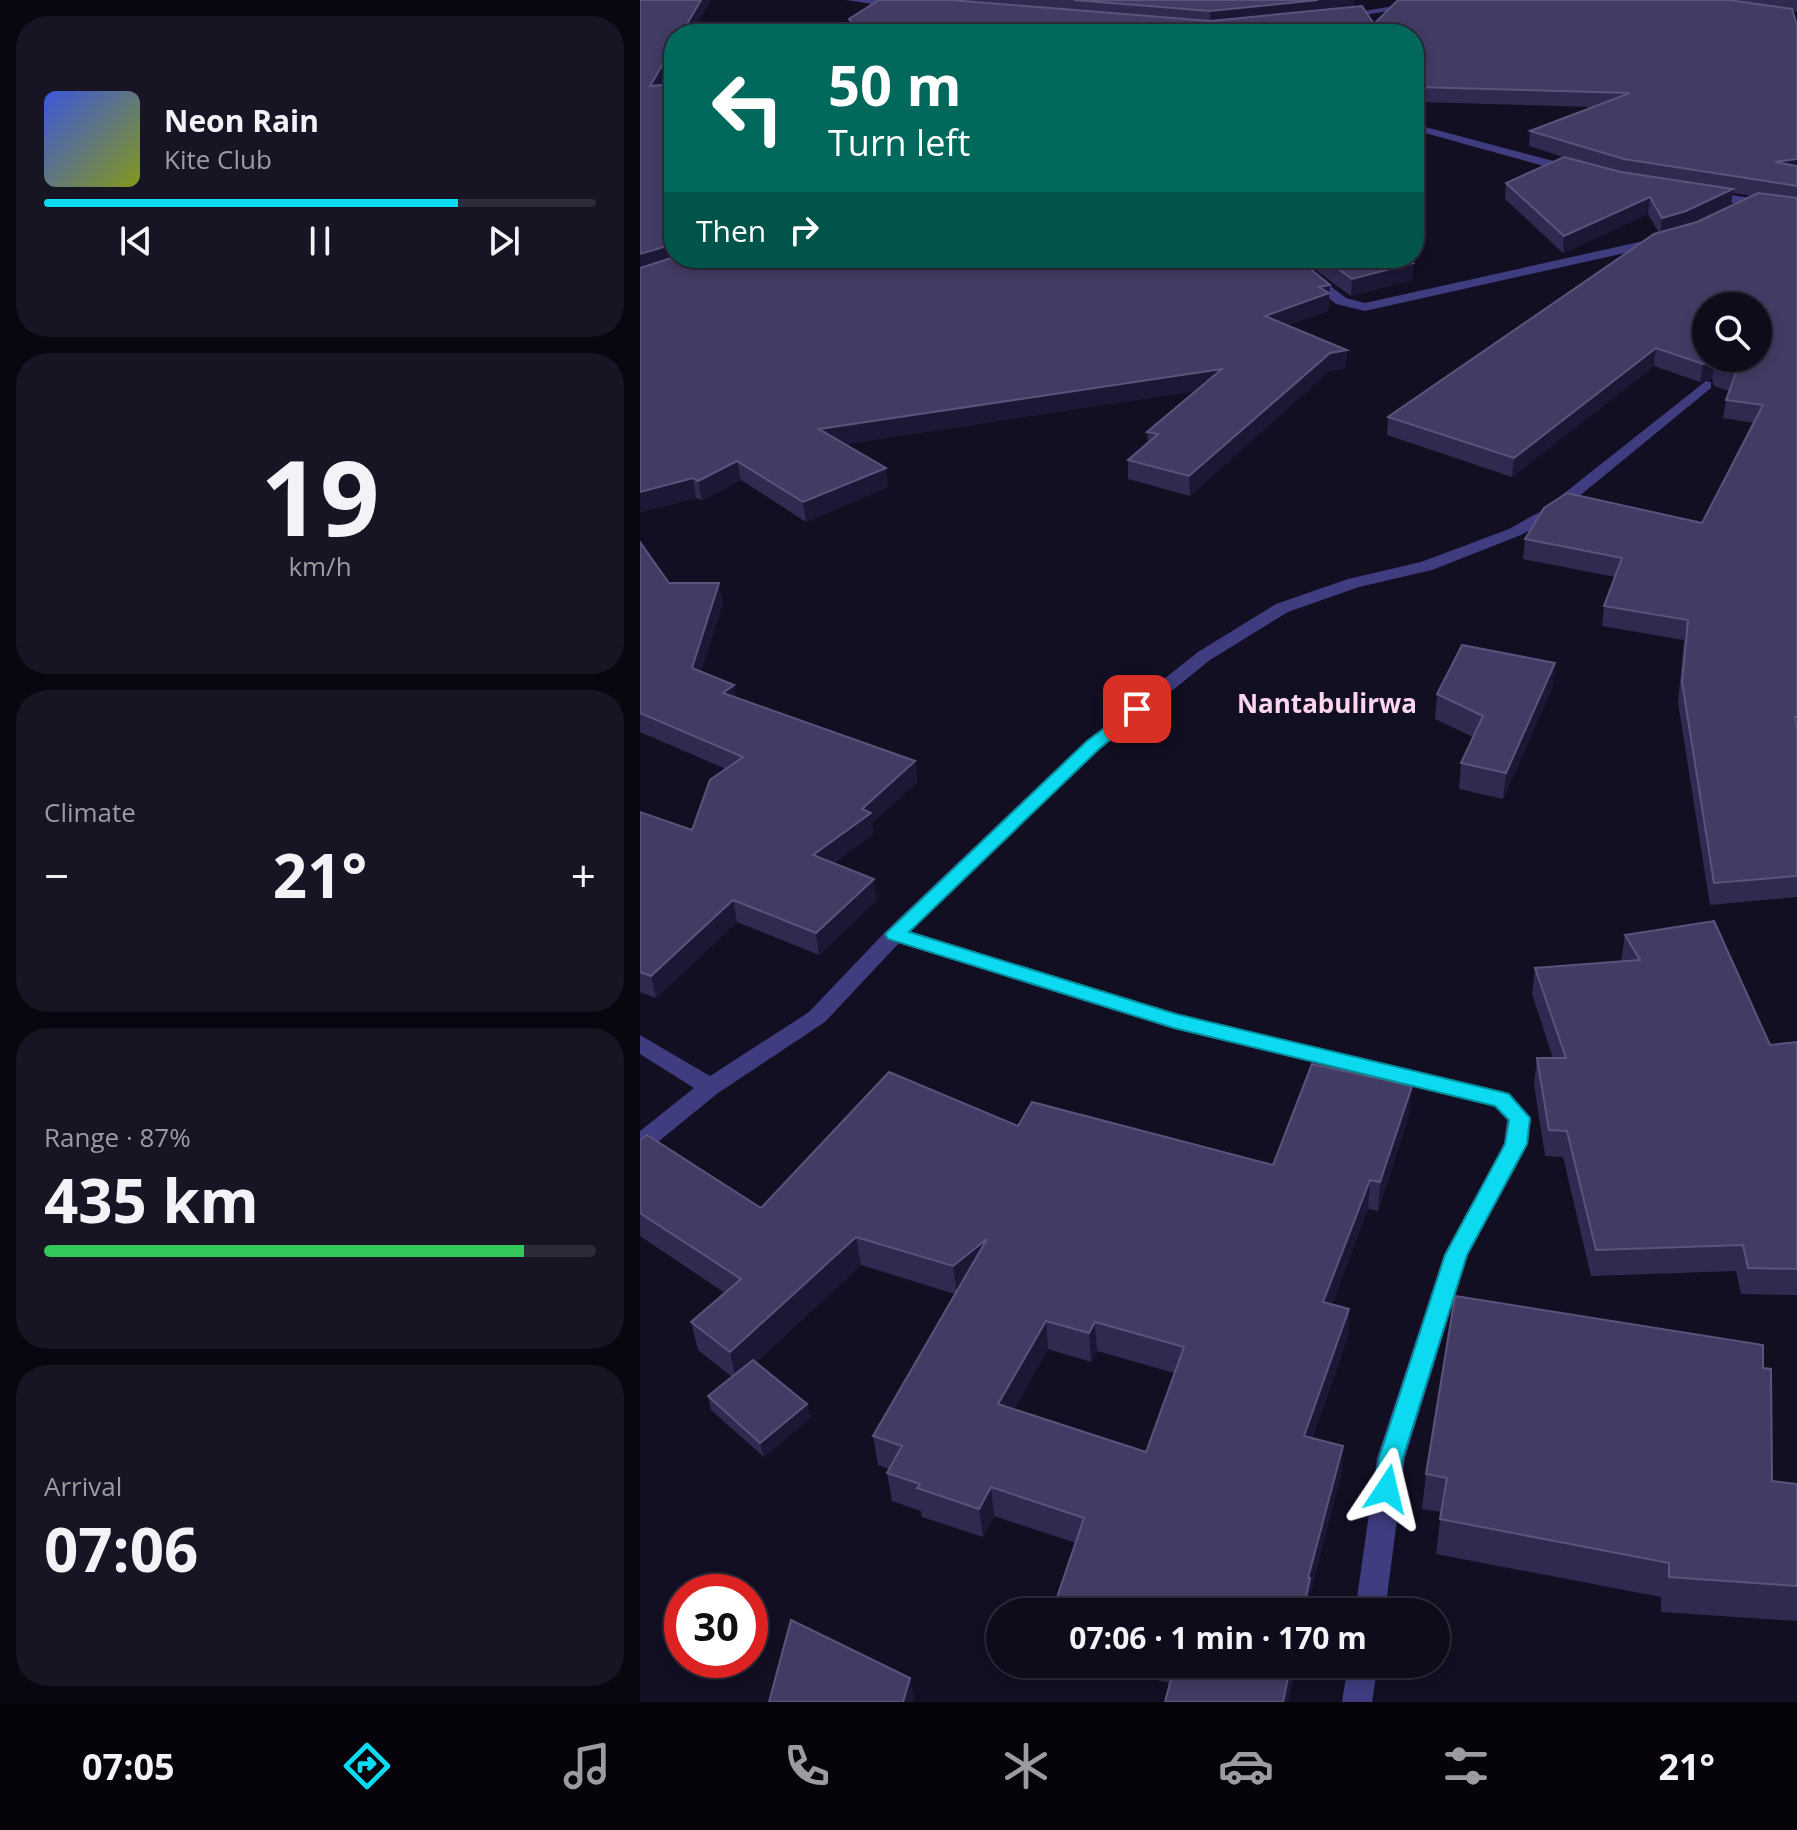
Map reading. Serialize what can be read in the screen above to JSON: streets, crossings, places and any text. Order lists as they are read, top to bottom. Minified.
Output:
{"districts":["Nantabulirwa"],"page":{"turn":["50 m","Turn left"],"song":["Neon Rain","Kite Club"],"then":"Then","tile":[["19","km/h"],"Climate",["Range · 87%","435 km"],["Arrival","07:06"]],"heat":["−","21°","+"],"limit":"30","trip":"07:06 · 1 min · 170 m","tabs":["07:05","21°"]}}
